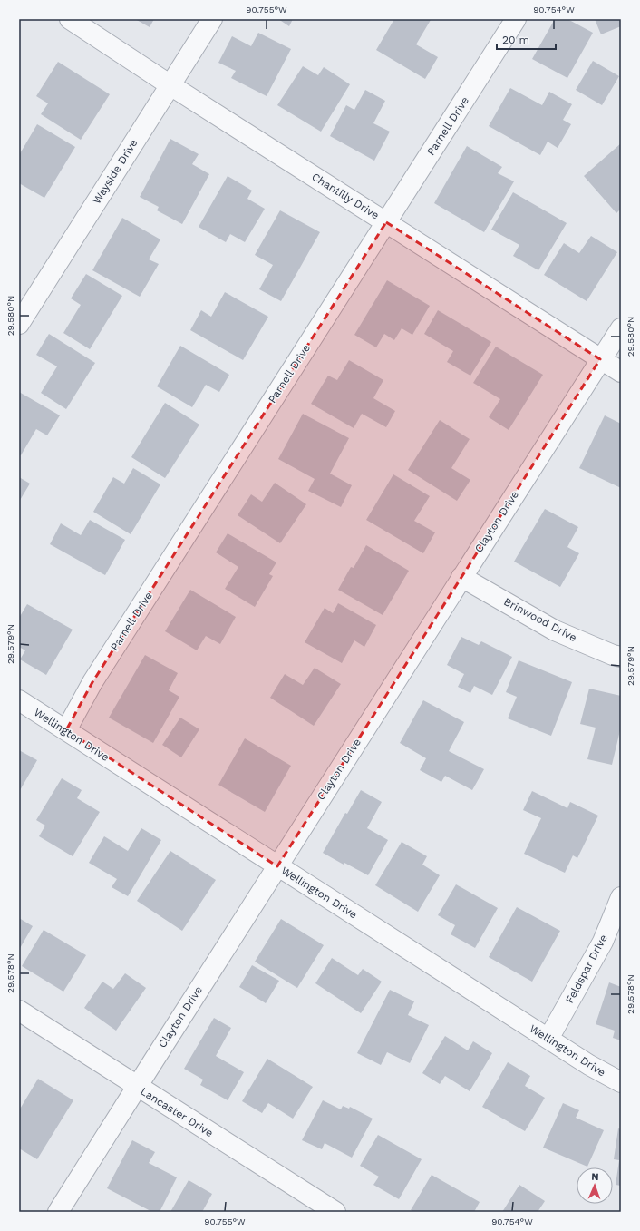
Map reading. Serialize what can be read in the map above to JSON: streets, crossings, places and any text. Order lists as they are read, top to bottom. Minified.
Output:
{"streets":{"street":["Parnell Drive","Wayside Drive","Chantilly Drive","Clayton Drive","Brinwood Drive","Wellington Drive","Feldspar Drive","Lancaster Drive"]},"crossings":[["Parnell Drive","Chantilly Drive"],["Parnell Drive","Wellington Drive"],["Wayside Drive","Chantilly Drive"],["Chantilly Drive","Clayton Drive"],["Clayton Drive","Brinwood Drive"],["Clayton Drive","Wellington Drive"],["Clayton Drive","Lancaster Drive"],["Wellington Drive","Feldspar Drive"]],"scale_bar":"20 m","north":"top","coordinates":["90.755°W","90.754°W","29.580°N","29.579°N","29.578°N"]}
